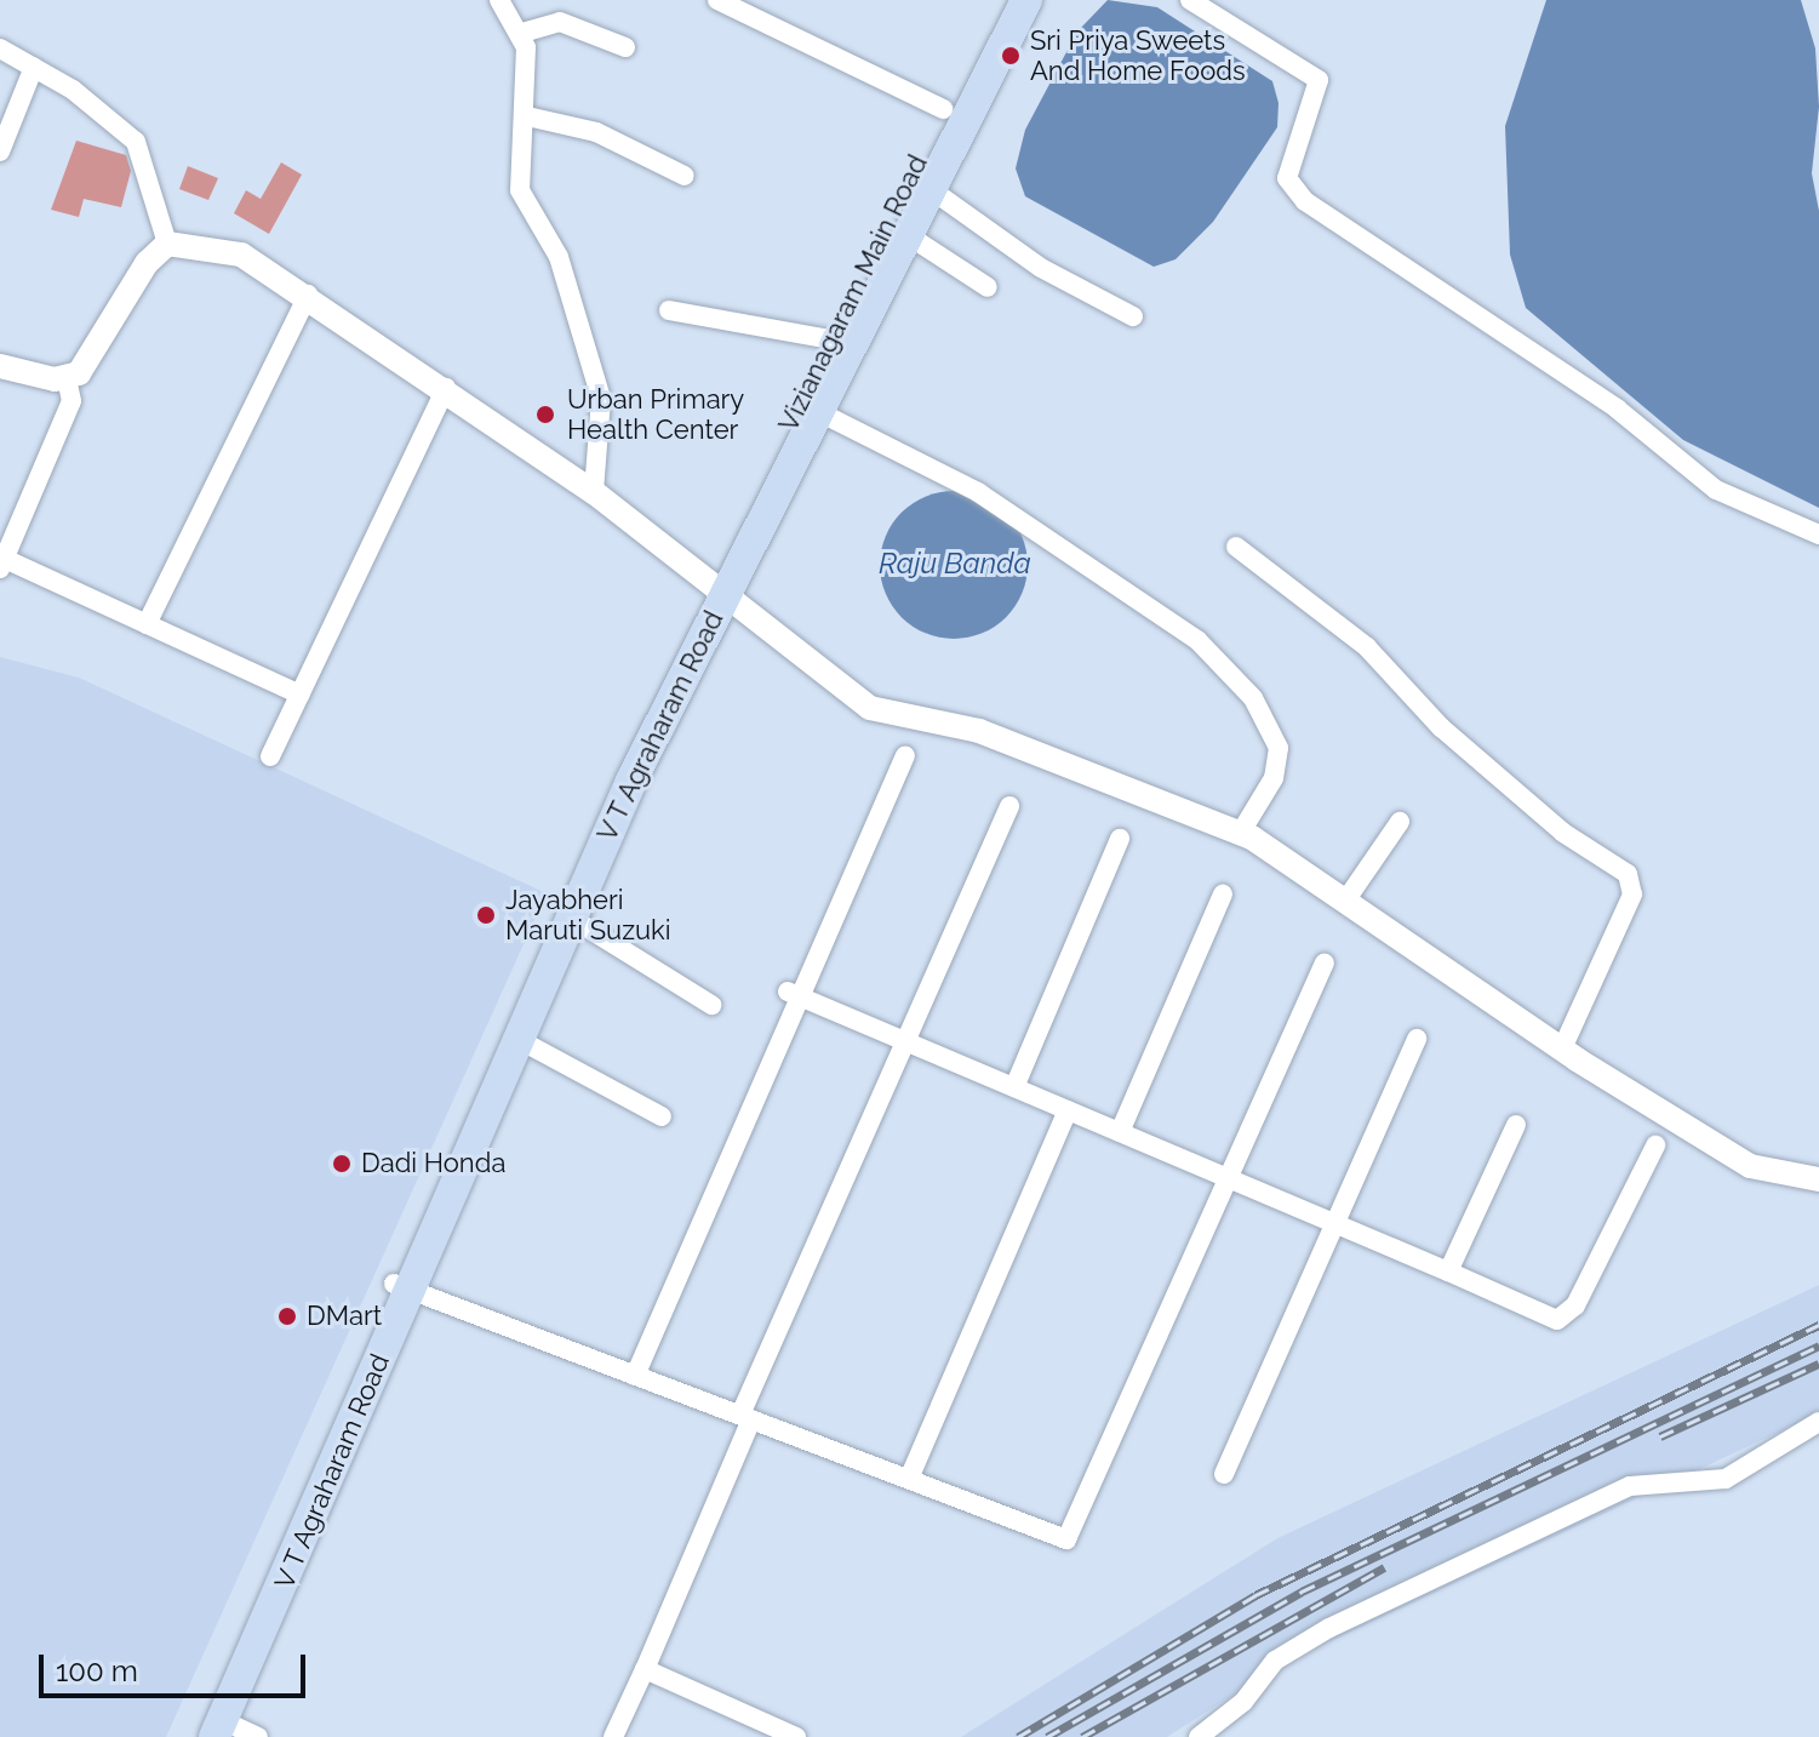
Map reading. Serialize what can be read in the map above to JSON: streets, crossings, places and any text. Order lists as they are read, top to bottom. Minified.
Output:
{"streets":{"main road":["Vizianagaram Main Road","V T Agraharam Road"]},"crossings":[["Vizianagaram Main Road","V T Agraharam Road"]],"water":["Raju Banda"],"places":["Sri Priya Sweets And Home Foods","Urban Primary Health Center","Jayabheri Maruti Suzuki","Dadi Honda","DMart"],"scale_bar":"100 m"}
